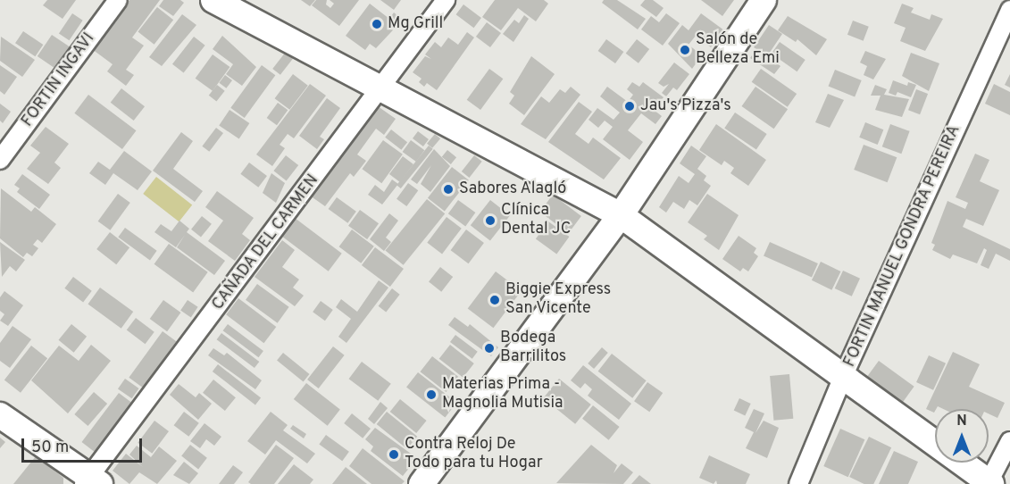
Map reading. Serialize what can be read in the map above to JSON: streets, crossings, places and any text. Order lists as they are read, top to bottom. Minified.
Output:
{"streets":{"street":["FORTIN INGAVI","CAÑADA DEL CARMEN","FORTIN MANUEL GONDRA PEREIRA"]},"places":["Mg Grill","Salón de Belleza Emi","Jau's Pizza's","Sabores Alagló","Clínica Dental JC","Biggie Express San Vicente","Bodega Barrilitos","Materias Prima - Magnolia Mutisia","Contra Reloj De Todo para tu Hogar"],"scale_bar":"50 m","north":"top"}
